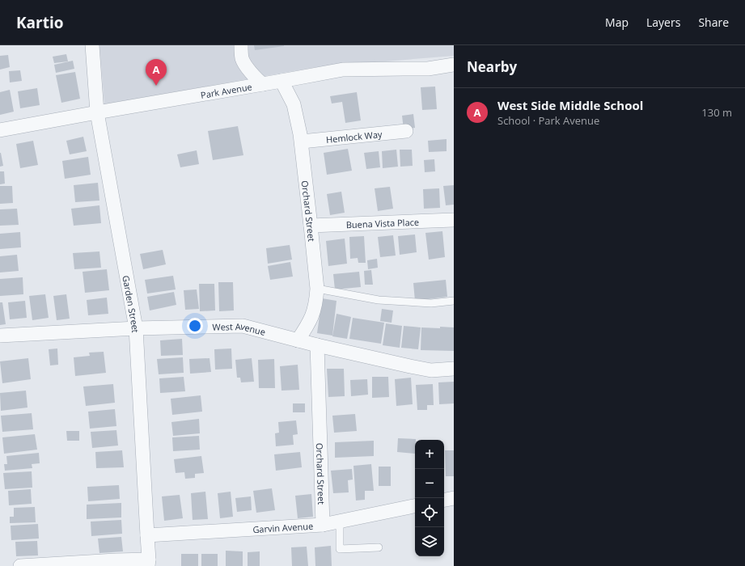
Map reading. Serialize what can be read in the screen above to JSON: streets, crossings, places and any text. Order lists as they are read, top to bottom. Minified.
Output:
{"streets":{"street":["Park Avenue","Hemlock Way","Orchard Street","Buena Vista Place","Garden Street","West Avenue","Garvin Avenue"]},"crossings":[["Park Avenue","Orchard Street"],["Park Avenue","Garden Street"],["Hemlock Way","Orchard Street"],["Orchard Street","Buena Vista Place"],["Orchard Street","West Avenue"],["Orchard Street","Garvin Avenue"],["Garden Street","West Avenue"],["Garden Street","Garvin Avenue"]],"page":{"header":"Kartio","nav":["Map","Layers","Share"],"heading":"Nearby","pins":"A","list":[{"mark":"A","name":"West Side Middle School","note":"School · Park Avenue","value":"130 m"}],"map_buttons":["+","−"]}}
